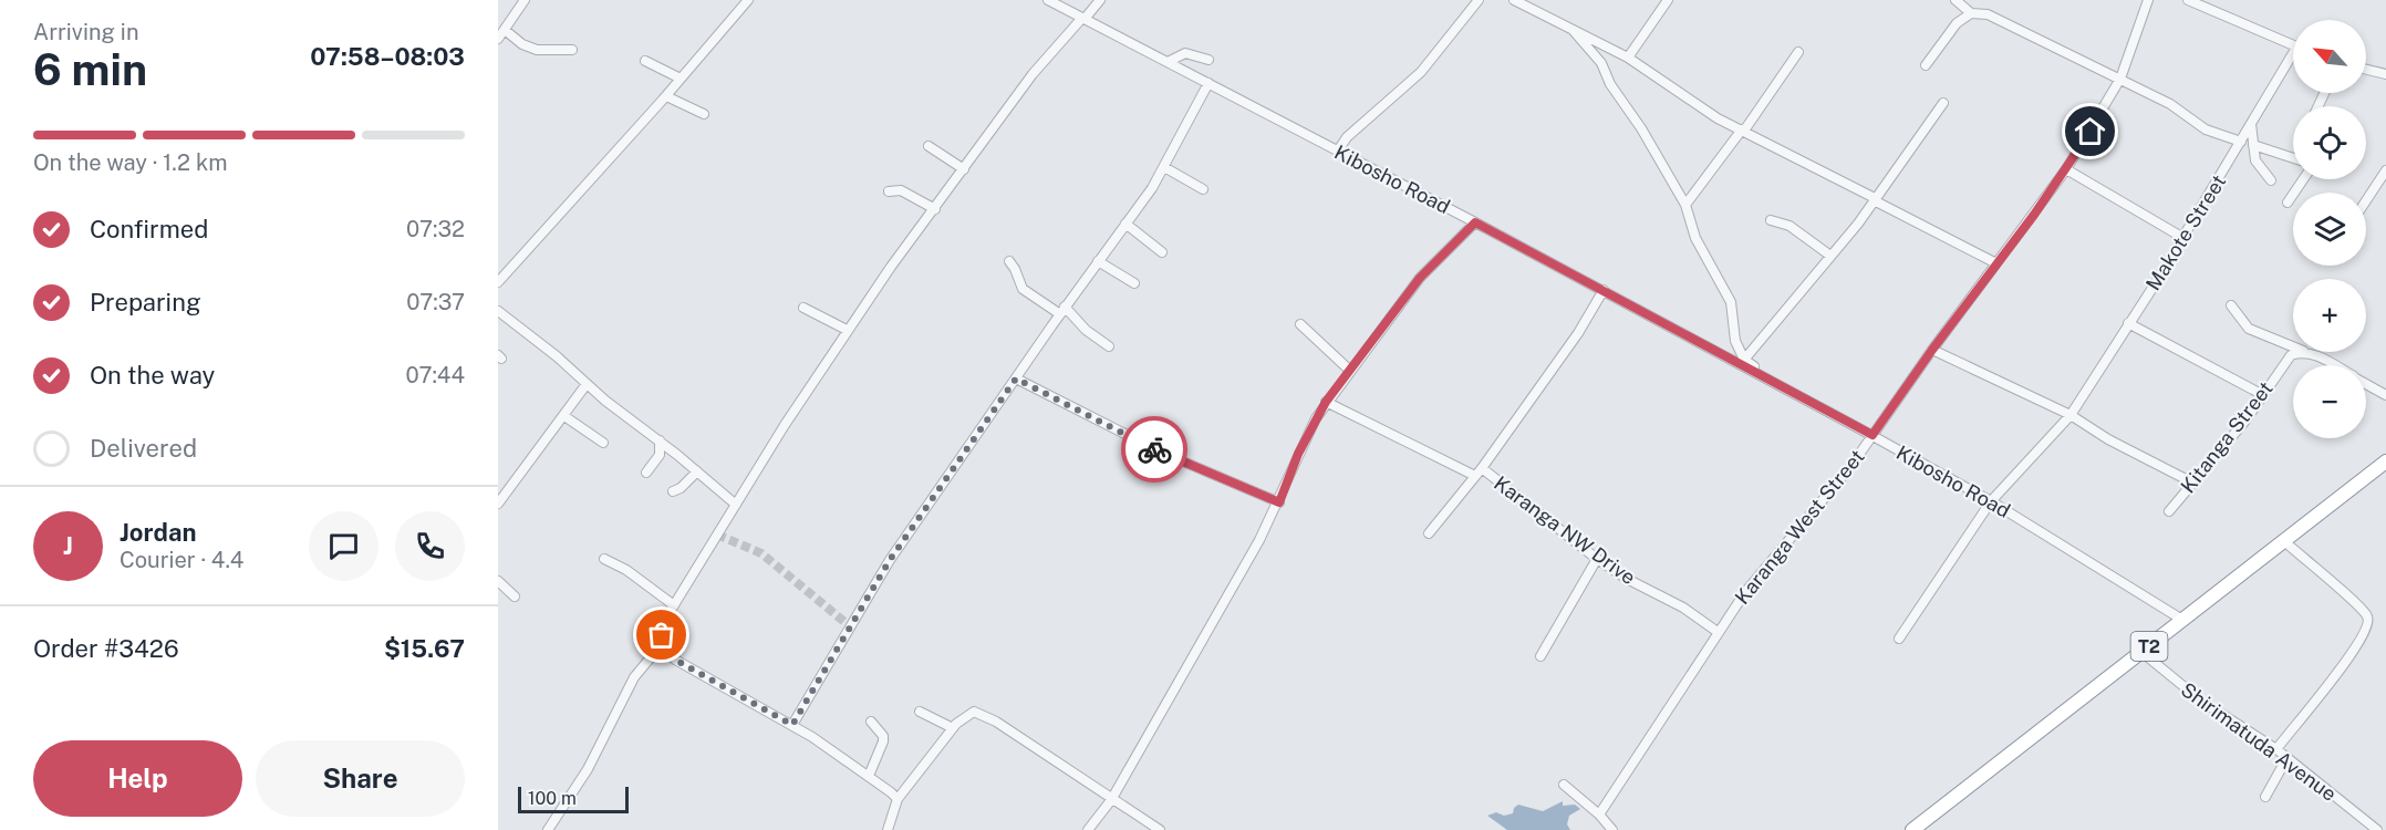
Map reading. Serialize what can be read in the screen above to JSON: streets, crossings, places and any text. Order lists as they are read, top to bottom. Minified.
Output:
{"streets":{"highway":["T2"],"street":["Kibosho Road","Makote Street","Kitanga Street","Karanga West Street","Karanga NW Drive","Shirimatuda Avenue"]},"crossings":[["Kibosho Road","Makote Street"],["Kibosho Road","Karanga West Street"],["Kibosho Road","T2"],["Karanga West Street","Karanga NW Drive"],["T2","Shirimatuda Avenue"]],"scale_bar":"100 m","north":"top left","page":{"heading":["6 min","Arriving in","07:58–08:03"],"panel":["Jordan","Courier · 4.4","Order #3426","$15.67"],"map_buttons":["+","−"],"bar":"On the way · 1.2 km","list":[["Confirmed","07:32"],["Preparing","07:37"],["On the way","07:44"],"Delivered"],"round":"J","buttons":["Help","Share"],"scale":"100 m"}}
